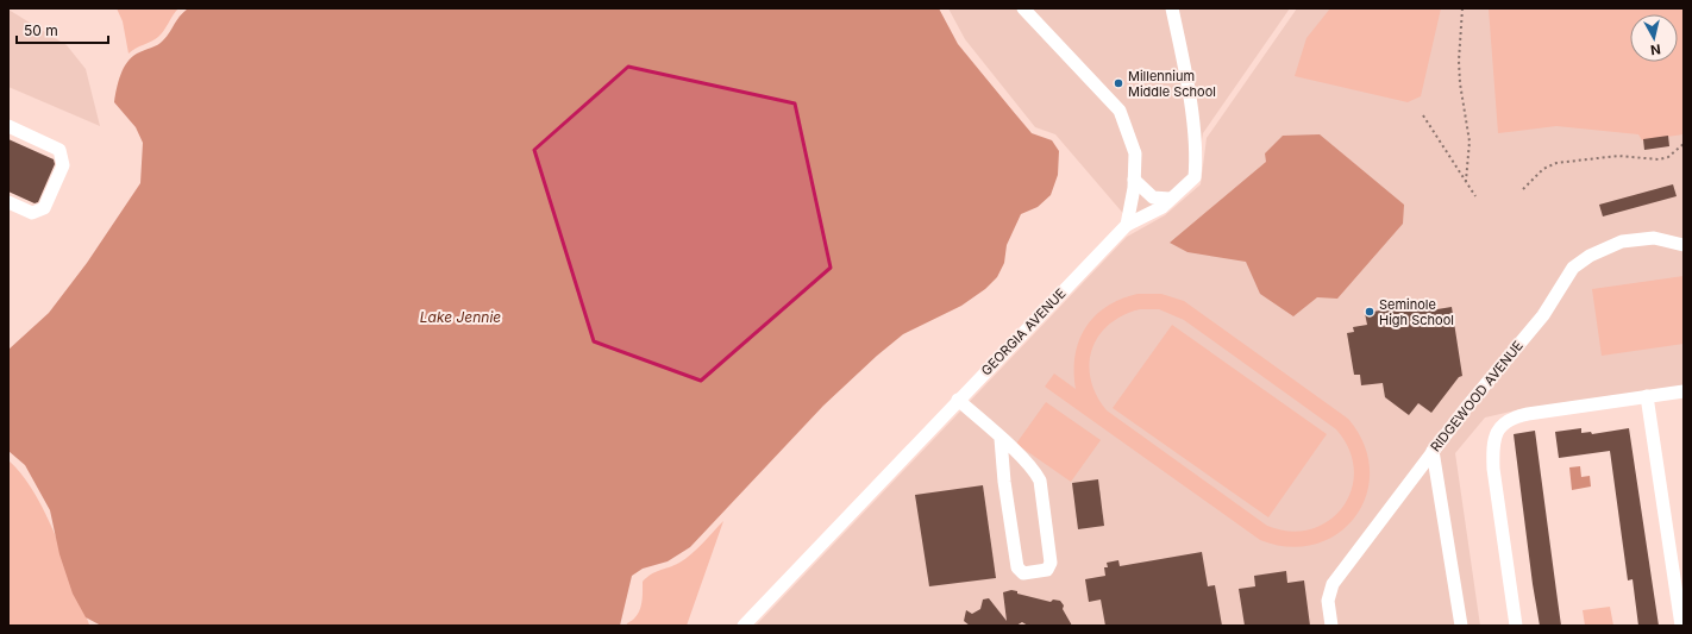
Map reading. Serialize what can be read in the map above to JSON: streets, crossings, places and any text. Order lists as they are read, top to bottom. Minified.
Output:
{"streets":{"street":["GEORGIA AVENUE","RIDGEWOOD AVENUE"]},"water":["Lake Jennie"],"places":["Millennium Middle School","Seminole High School"],"scale_bar":"50 m","north":"bottom"}
